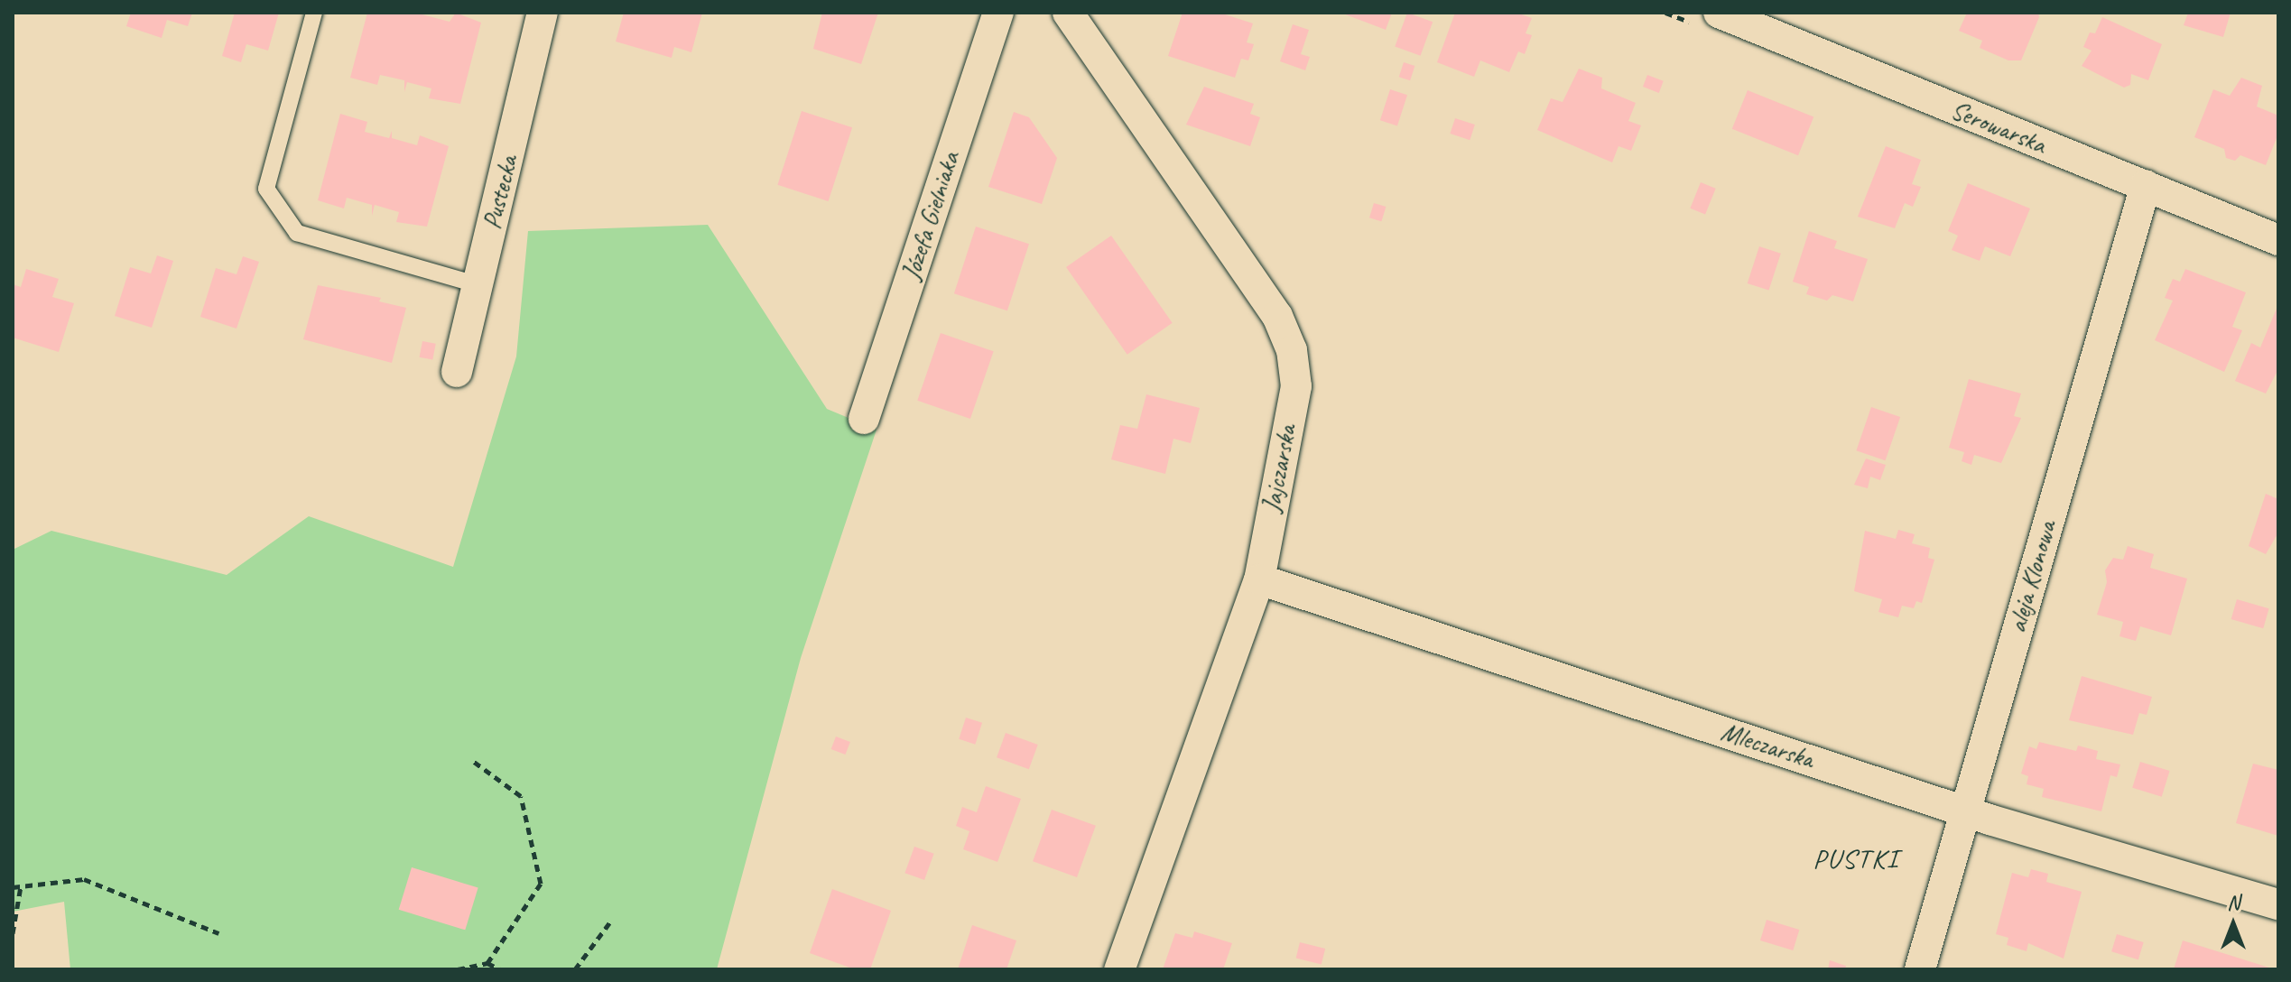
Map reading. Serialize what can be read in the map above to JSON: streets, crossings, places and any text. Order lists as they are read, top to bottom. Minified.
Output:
{"streets":{"street":["Serowarska","Pustecka","Józefa Gielniaka","Jajczarska","aleja Klonowa","Mleczarska"]},"crossings":[["Serowarska","aleja Klonowa"],["Jajczarska","Mleczarska"],["aleja Klonowa","Mleczarska"]],"districts":["PUSTKI"],"north":"top"}
